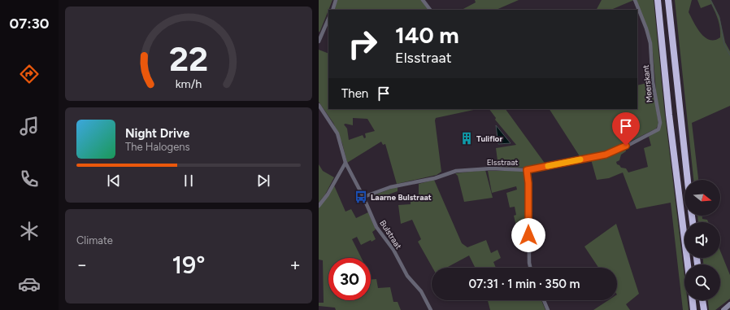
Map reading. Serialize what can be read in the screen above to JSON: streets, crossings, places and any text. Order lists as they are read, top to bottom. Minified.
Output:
{"streets":{"street":["Meerskant","Elsstraat","Bulstraat"]},"crossings":[["Meerskant","Elsstraat"],["Elsstraat","Bulstraat"]],"places":{"building":["Tuliflor"],"bus stop":["Laarne Bulstraat"]},"north":"right","page":{"tabs":"07:30","turn":["140 m","Elsstraat"],"then":"Then","song":["Night Drive","The Halogens"],"tile":"Climate","heat":["−","19°","+"],"limit":"30","trip":"07:31 · 1 min · 350 m","gauge":["22","km/h"]}}
